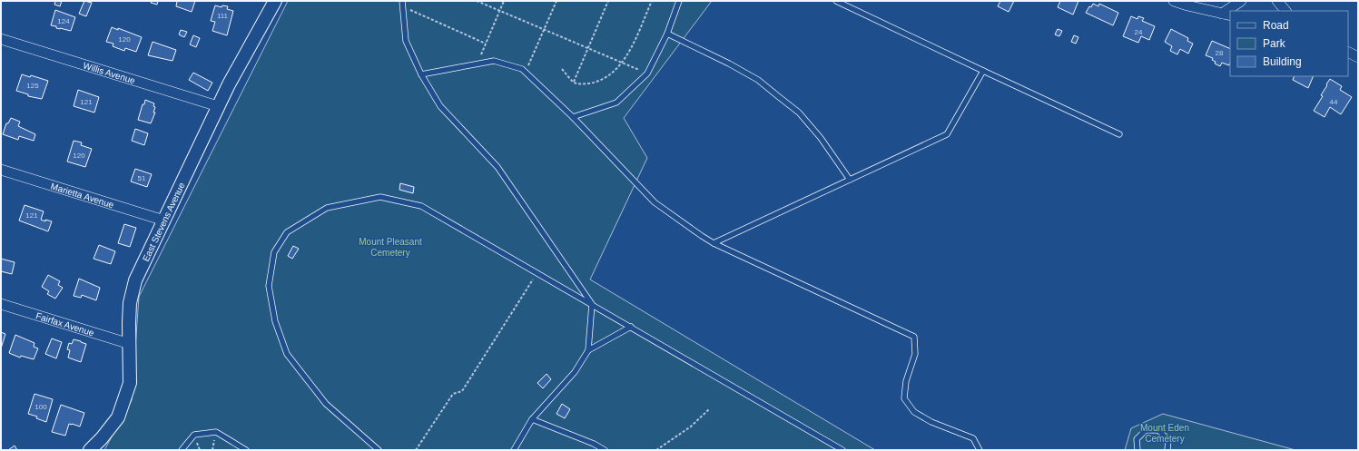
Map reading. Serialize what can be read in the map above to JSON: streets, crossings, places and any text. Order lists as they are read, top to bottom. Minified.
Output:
{"streets":{"street":["Willis Avenue","Marietta Avenue","East Stevens Avenue","Fairfax Avenue"]},"crossings":[["Willis Avenue","East Stevens Avenue"],["Marietta Avenue","East Stevens Avenue"],["East Stevens Avenue","Fairfax Avenue"]],"parks":["Mount Pleasant Cemetery","Mount Eden Cemetery"],"house_numbers":["111","124","24","120","28","125","121","44","120","51","121","100"],"legend":["Road","Park","Building"]}
